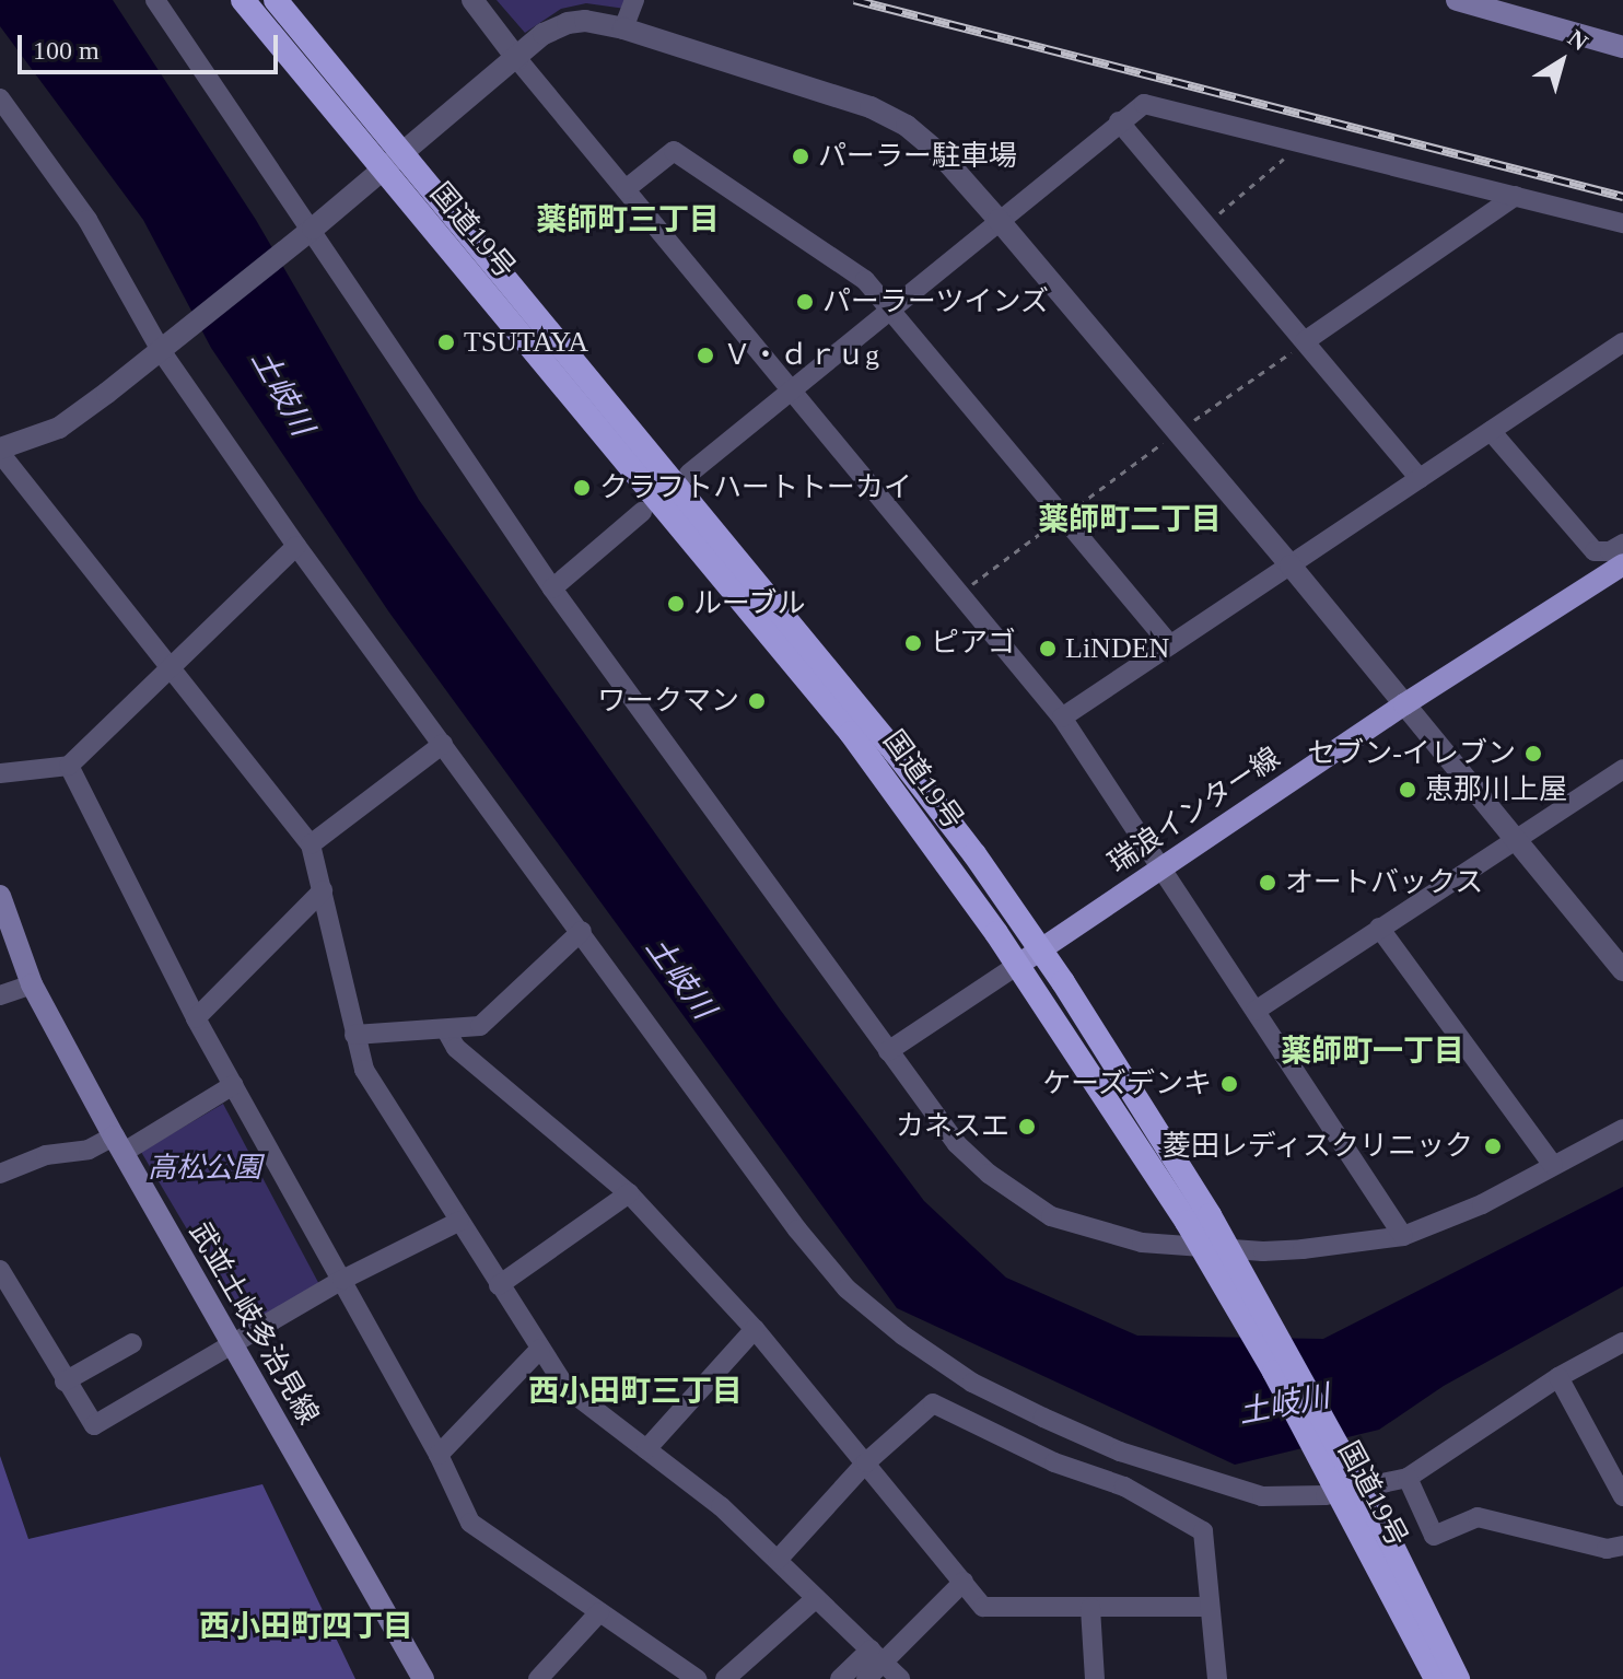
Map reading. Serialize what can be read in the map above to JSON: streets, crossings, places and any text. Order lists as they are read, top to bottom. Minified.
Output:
{"streets":{"highway":["国道19号"],"main road":["瑞浪インター線","武並土岐多治見線"]},"crossings":[["国道19号","瑞浪インター線"]],"districts":["薬師町三丁目","薬師町二丁目","薬師町一丁目","西小田町三丁目","西小田町四丁目"],"water":["土岐川"],"parks":["高松公園"],"places":["パーラー駐車場","パーラーツインズ","TSUTAYA","Ｖ・ｄｒｕg","クラフトハートトーカイ","ルーブル","ピアゴ","LiNDEN","ワークマン","セブン-イレブン","恵那川上屋","オートバックス","ケーズデンキ","カネスエ","菱田レディスクリニック"],"scale_bar":"100 m","north":"top right"}
